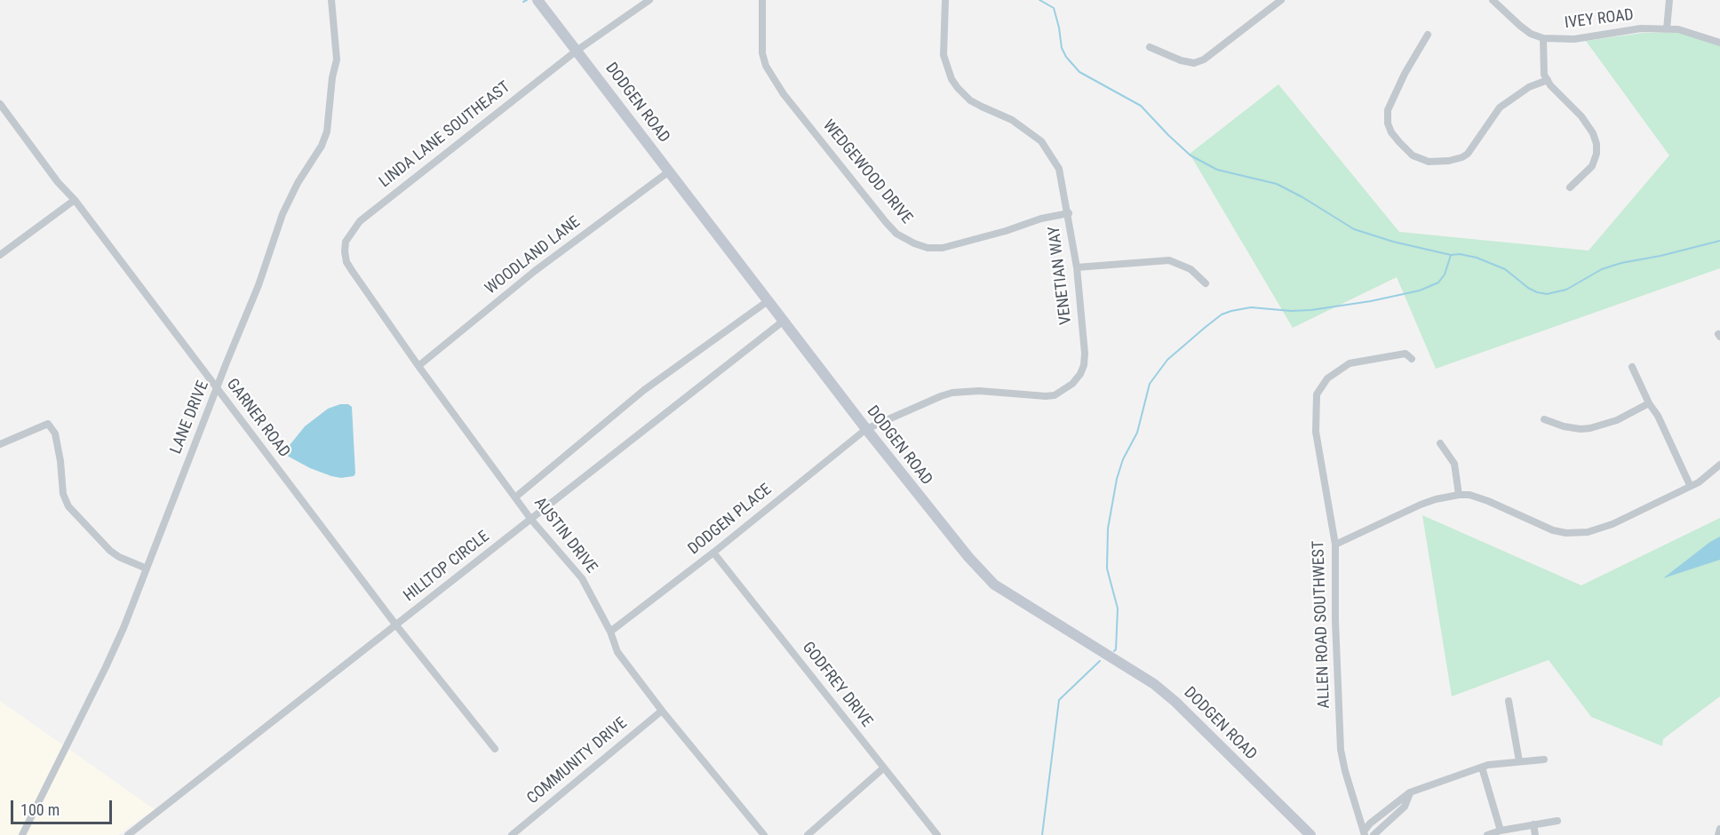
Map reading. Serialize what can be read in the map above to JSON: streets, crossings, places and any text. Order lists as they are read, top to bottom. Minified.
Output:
{"streets":{"street":["IVEY ROAD","DODGEN ROAD","LINDA LANE SOUTHEAST","WEDGEWOOD DRIVE","WOODLAND LANE","VENETIAN WAY","LANE DRIVE","GARNER ROAD","DODGEN PLACE","AUSTIN DRIVE","HILLTOP CIRCLE","ALLEN ROAD SOUTHWEST","GODFREY DRIVE","COMMUNITY DRIVE"]},"crossings":[["DODGEN ROAD","LINDA LANE SOUTHEAST"],["DODGEN ROAD","WOODLAND LANE"],["DODGEN ROAD","VENETIAN WAY"],["DODGEN ROAD","DODGEN PLACE"],["DODGEN ROAD","HILLTOP CIRCLE"],["LINDA LANE SOUTHEAST","AUSTIN DRIVE"],["WEDGEWOOD DRIVE","VENETIAN WAY"],["WOODLAND LANE","AUSTIN DRIVE"],["VENETIAN WAY","DODGEN PLACE"],["LANE DRIVE","GARNER ROAD"],["GARNER ROAD","HILLTOP CIRCLE"],["DODGEN PLACE","AUSTIN DRIVE"],["DODGEN PLACE","GODFREY DRIVE"],["AUSTIN DRIVE","HILLTOP CIRCLE"],["AUSTIN DRIVE","COMMUNITY DRIVE"]],"scale_bar":"100 m"}
